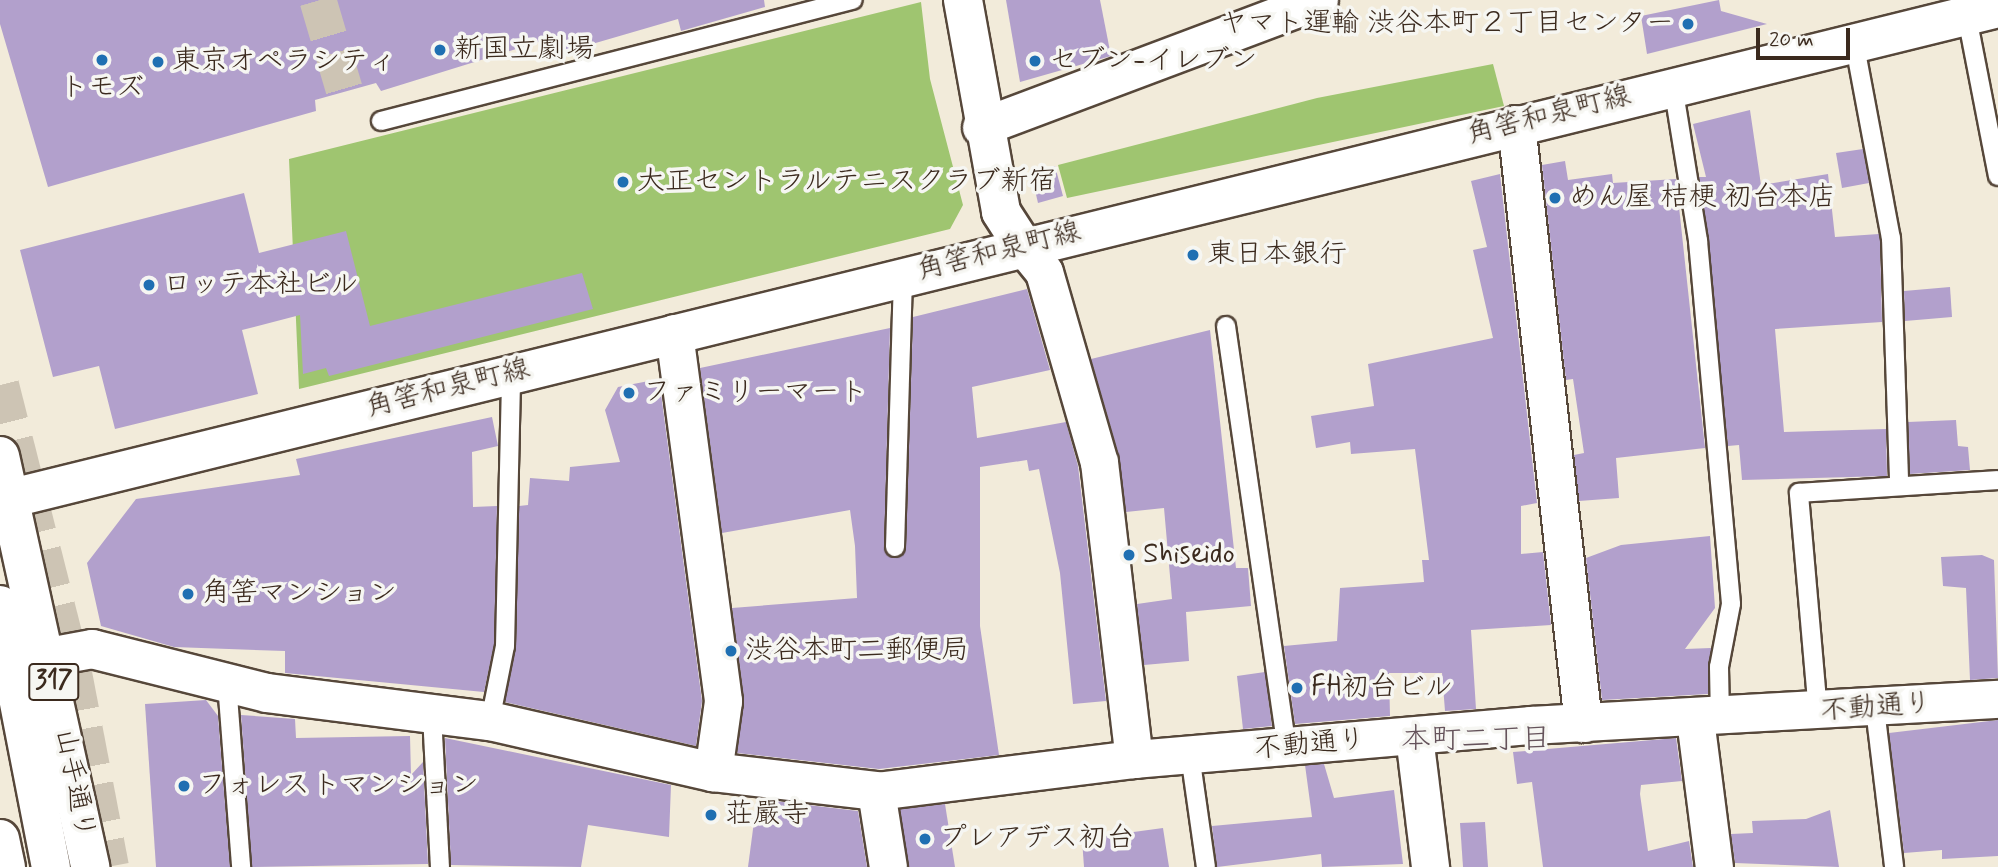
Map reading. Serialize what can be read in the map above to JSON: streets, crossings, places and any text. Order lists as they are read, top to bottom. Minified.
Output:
{"streets":{"main road":["角筈和泉町線","317","山手通り"],"street":["不動通り"]},"crossings":[["角筈和泉町線","山手通り"]],"districts":["本町二丁目"],"places":["ヤマト運輸 渋谷本町２丁目センター","新国立劇場","トモズ","セブン-イレブン","東京オペラシティ","大正セントラルテニスクラブ新宿","めん屋 桔梗 初台本店","東日本銀行","ロッテ本社ビル","ファミリーマート","Shiseido","角筈マンション","渋谷本町二郵便局","FH初台ビル","フォレストマンション","荘嚴寺","プレアデス初台"],"scale_bar":"20 m"}
